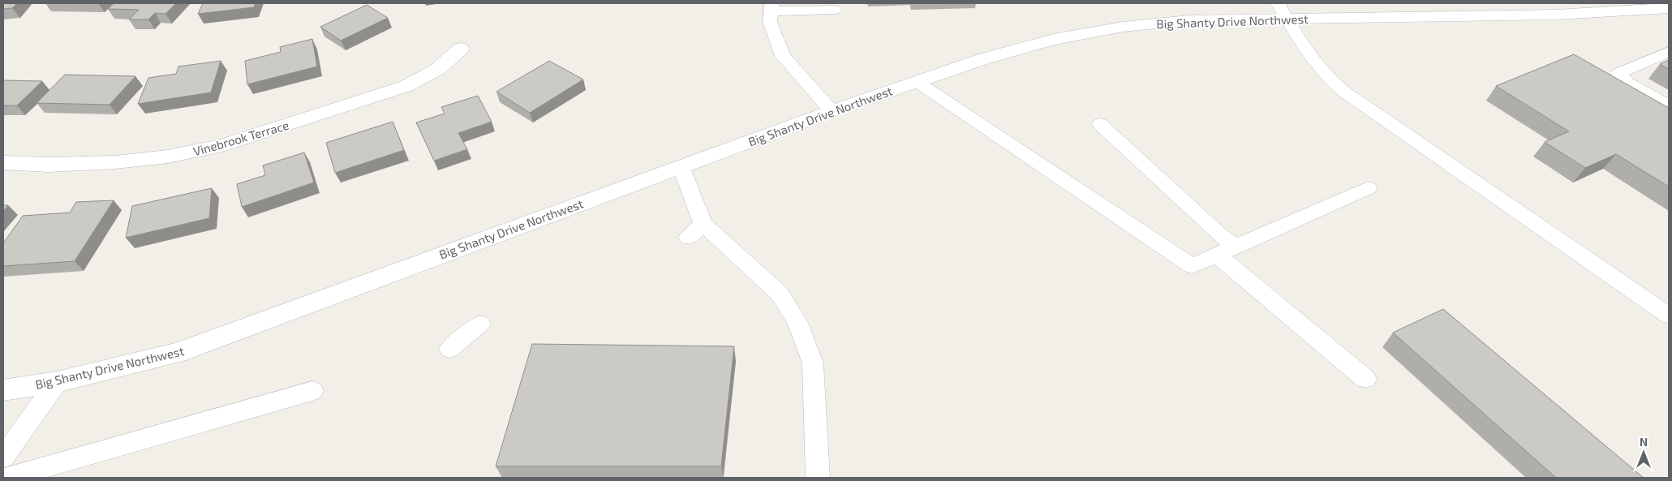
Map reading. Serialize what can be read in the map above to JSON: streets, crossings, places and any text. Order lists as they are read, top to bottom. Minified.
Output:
{"streets":{"street":["Big Shanty Drive Northwest","Vinebrook Terrace"]},"north":"top"}
